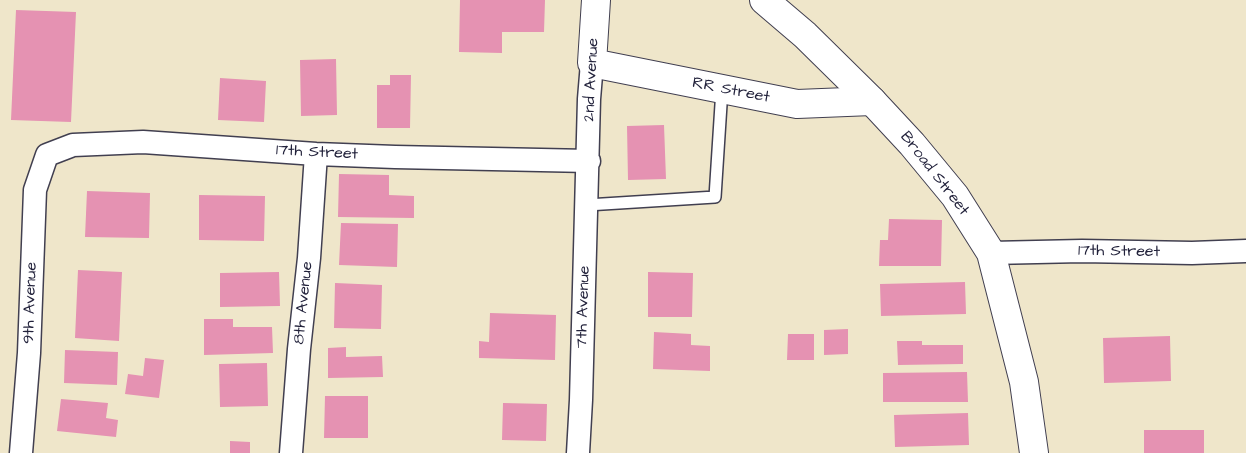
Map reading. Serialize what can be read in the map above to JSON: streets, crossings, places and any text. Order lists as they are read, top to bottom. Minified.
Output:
{"streets":{"main road":["2nd Avenue","RR Street","Broad Street"],"street":["17th Street","9th Avenue","8th Avenue","7th Avenue"]},"crossings":[["2nd Avenue","RR Street"],["2nd Avenue","17th Street"],["2nd Avenue","7th Avenue"],["RR Street","Broad Street"],["17th Street","Broad Street"],["17th Street","9th Avenue"],["17th Street","8th Avenue"],["17th Street","7th Avenue"]]}
